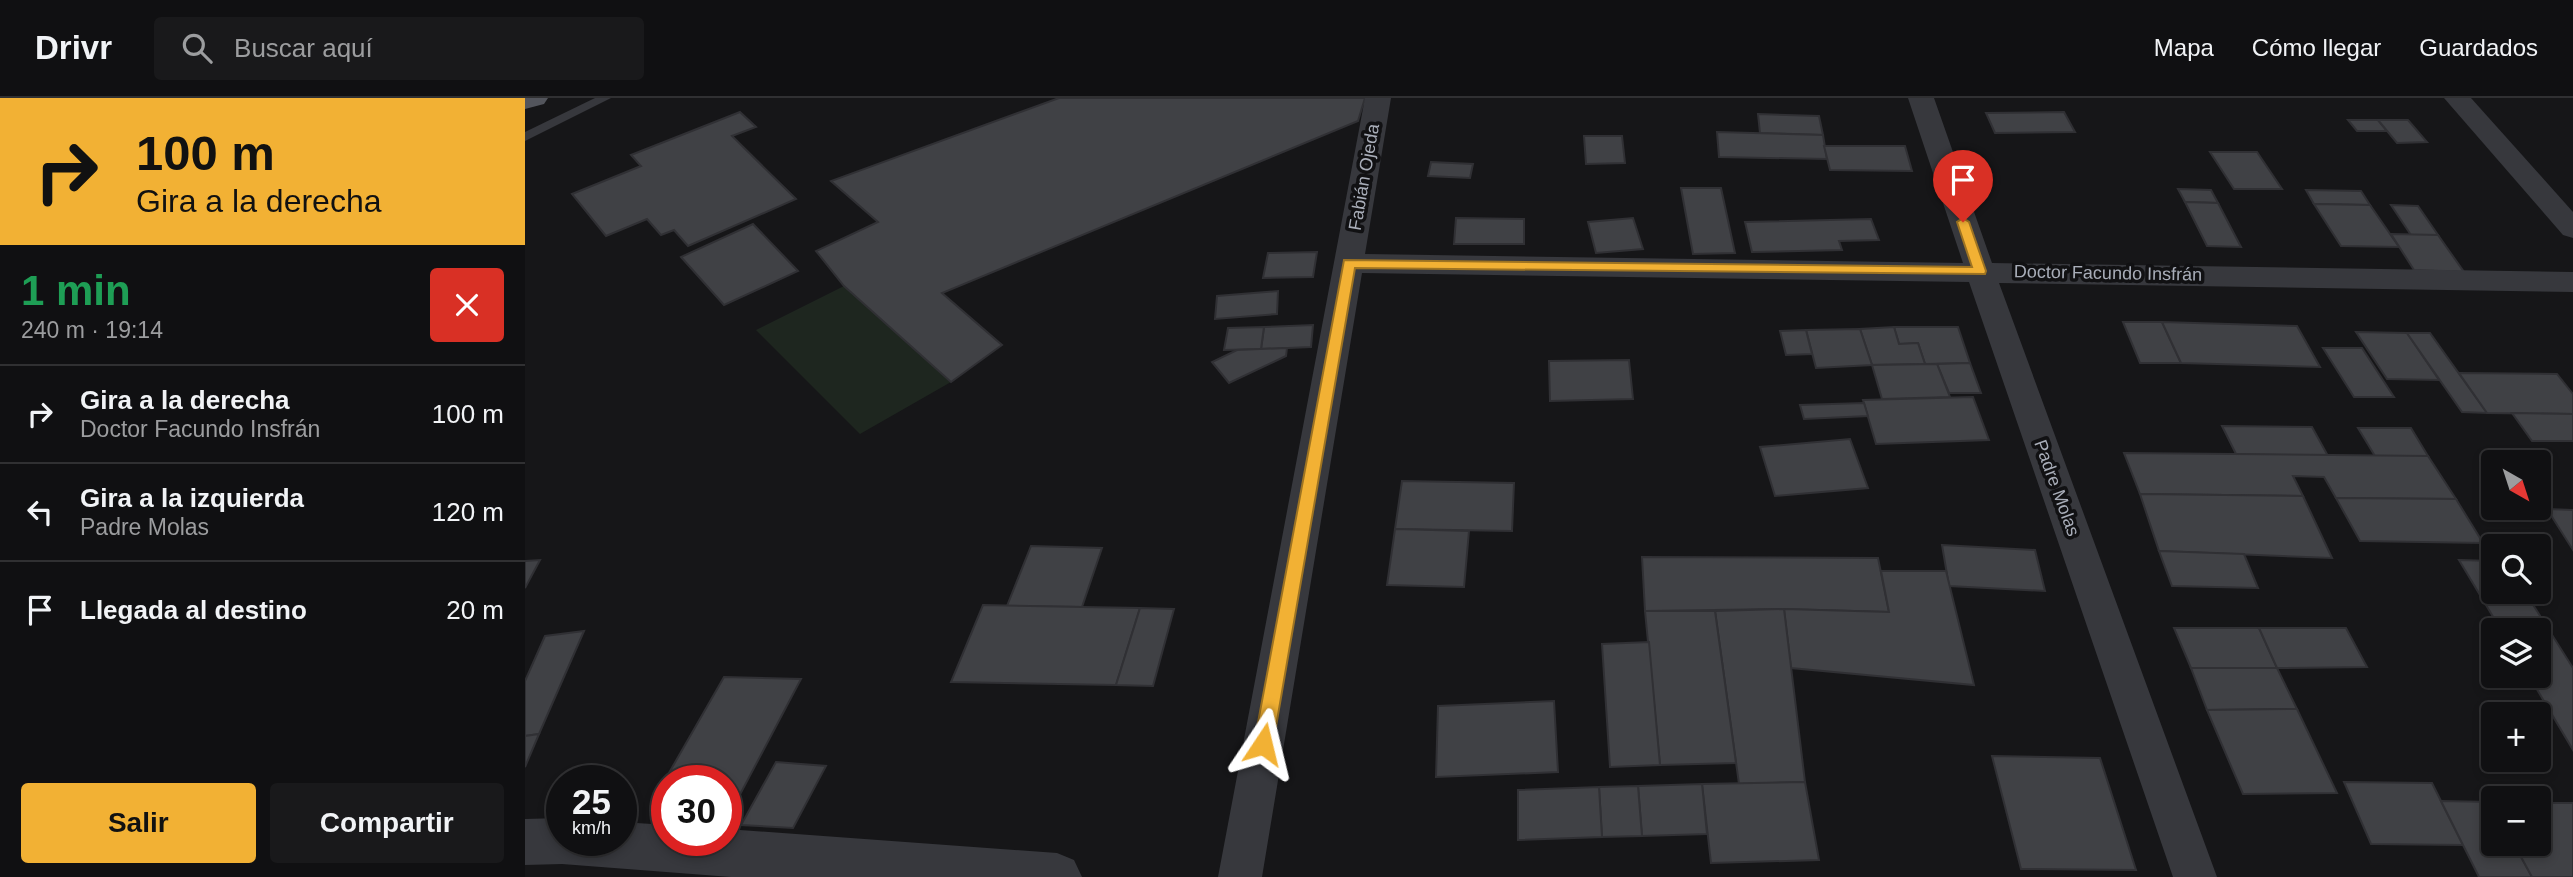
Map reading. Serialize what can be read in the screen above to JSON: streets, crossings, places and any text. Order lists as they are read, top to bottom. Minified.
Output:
{"streets":{"street":["Fabián Ojeda","Doctor Facundo Insfrán","Padre Molas"]},"crossings":[["Fabián Ojeda","Doctor Facundo Insfrán"],["Doctor Facundo Insfrán","Padre Molas"]],"north":"bottom right","page":{"header":"Drivr","search":"Buscar aquí","nav":["Mapa","Cómo llegar","Guardados"],"turn":["100 m","Gira a la derecha"],"heading":["1 min","240 m · 19:14"],"list":[{"name":"Gira a la derecha","note":"Doctor Facundo Insfrán","value":"100 m"},{"name":"Gira a la izquierda","note":"Padre Molas","value":"120 m"},{"name":"Llegada al destino","value":"20 m"}],"map_buttons":["+","−"],"speed":"25 km/h","limit":"30","buttons":["Salir","Compartir"]}}
